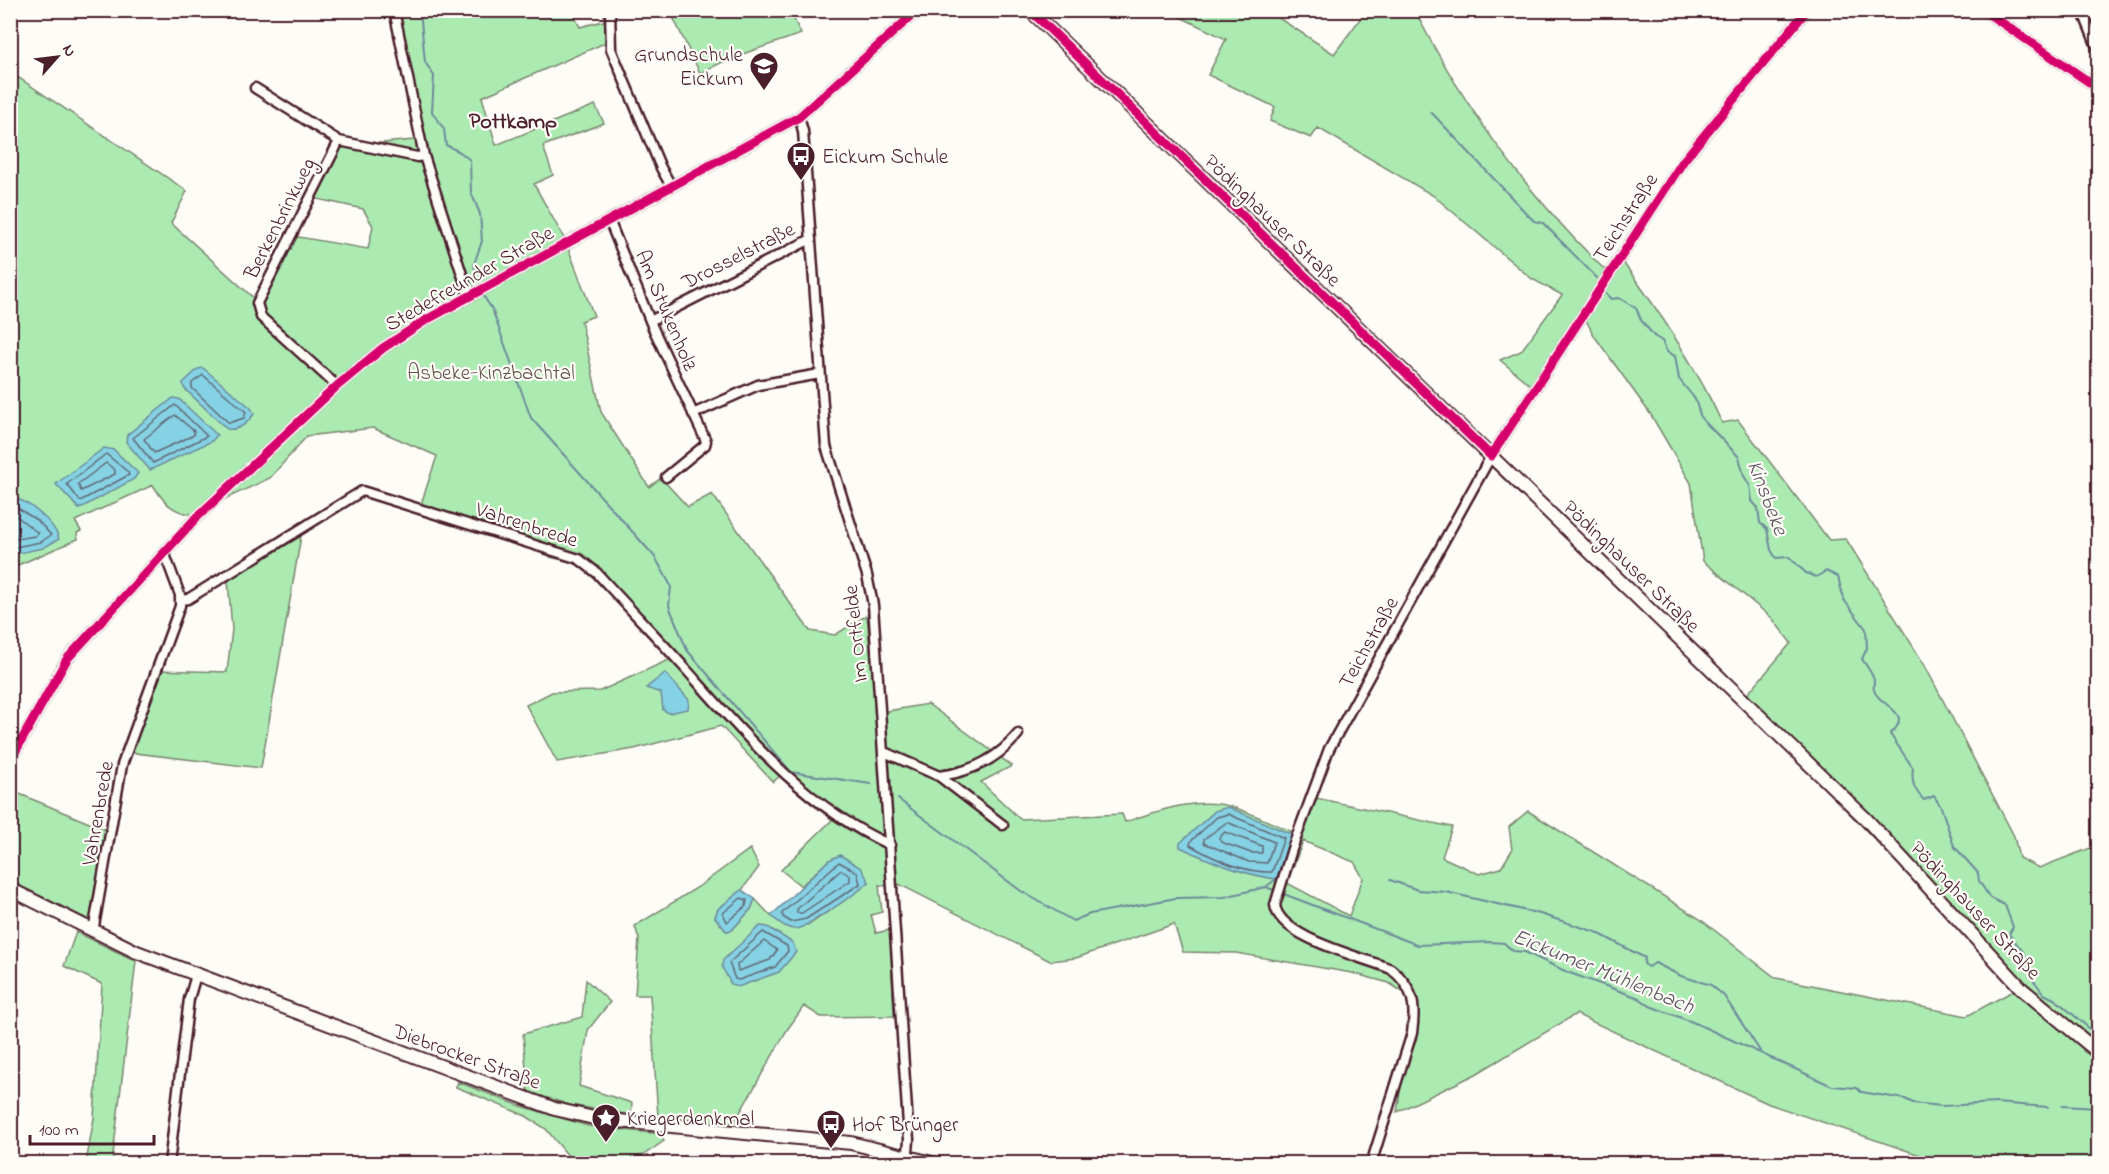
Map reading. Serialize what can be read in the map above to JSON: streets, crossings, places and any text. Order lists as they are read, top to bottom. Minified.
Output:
{"streets":{"street":["Teichstraße","Berkenbrinkweg","Pödinghauser Straße","Drosselstraße","Stedefreunder Straße","Am Stukenholz","Vahrenbrede","Im Ortfelde","Diebrocker Straße"]},"crossings":[["Teichstraße","Pödinghauser Straße"],["Berkenbrinkweg","Stedefreunder Straße"],["Drosselstraße","Am Stukenholz"],["Drosselstraße","Im Ortfelde"],["Stedefreunder Straße","Am Stukenholz"],["Stedefreunder Straße","Im Ortfelde"],["Vahrenbrede","Im Ortfelde"],["Vahrenbrede","Diebrocker Straße"],["Im Ortfelde","Diebrocker Straße"]],"districts":["Pottkamp"],"water":["Kinsbeke","Eickumer Mühlenbach"],"parks":["Asbeke-Kinzbachtal"],"places":{"school or university":["Grundschule Eickum"],"bus stop":["Eickum Schule","Hof Brünger"],"place":["Kriegerdenkmal"]},"scale_bar":"100 m","north":"top right"}
